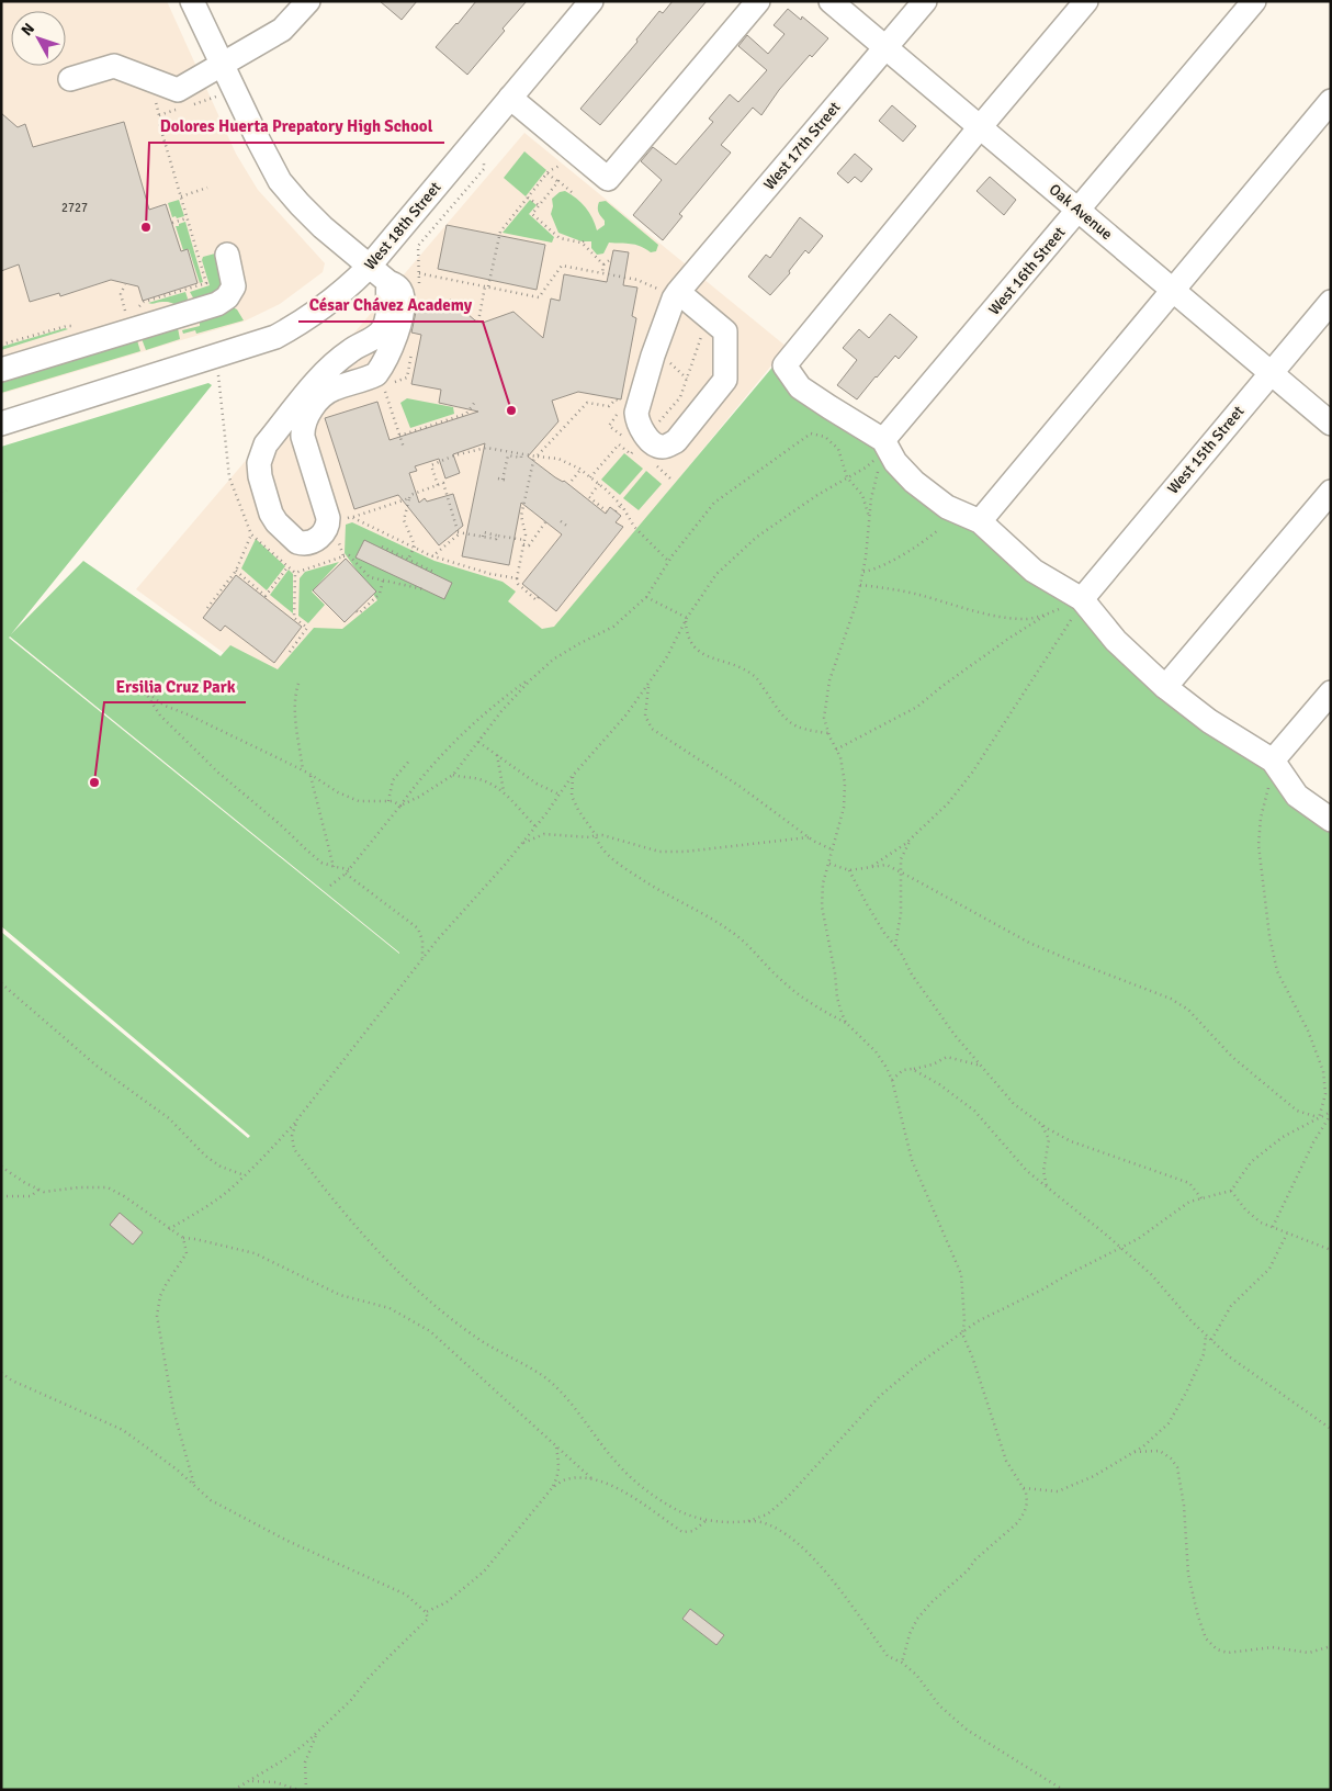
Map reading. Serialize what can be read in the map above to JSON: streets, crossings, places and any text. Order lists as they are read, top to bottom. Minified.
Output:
{"streets":{"street":["West 17th Street","Oak Avenue","West 18th Street","West 16th Street","West 15th Street"]},"crossings":[["West 17th Street","Oak Avenue"],["Oak Avenue","West 16th Street"],["Oak Avenue","West 15th Street"]],"places":["Dolores Huerta Prepatory High School","César Chávez Academy","Ersilia Cruz Park"],"house_numbers":["2727"],"north":"top left"}
